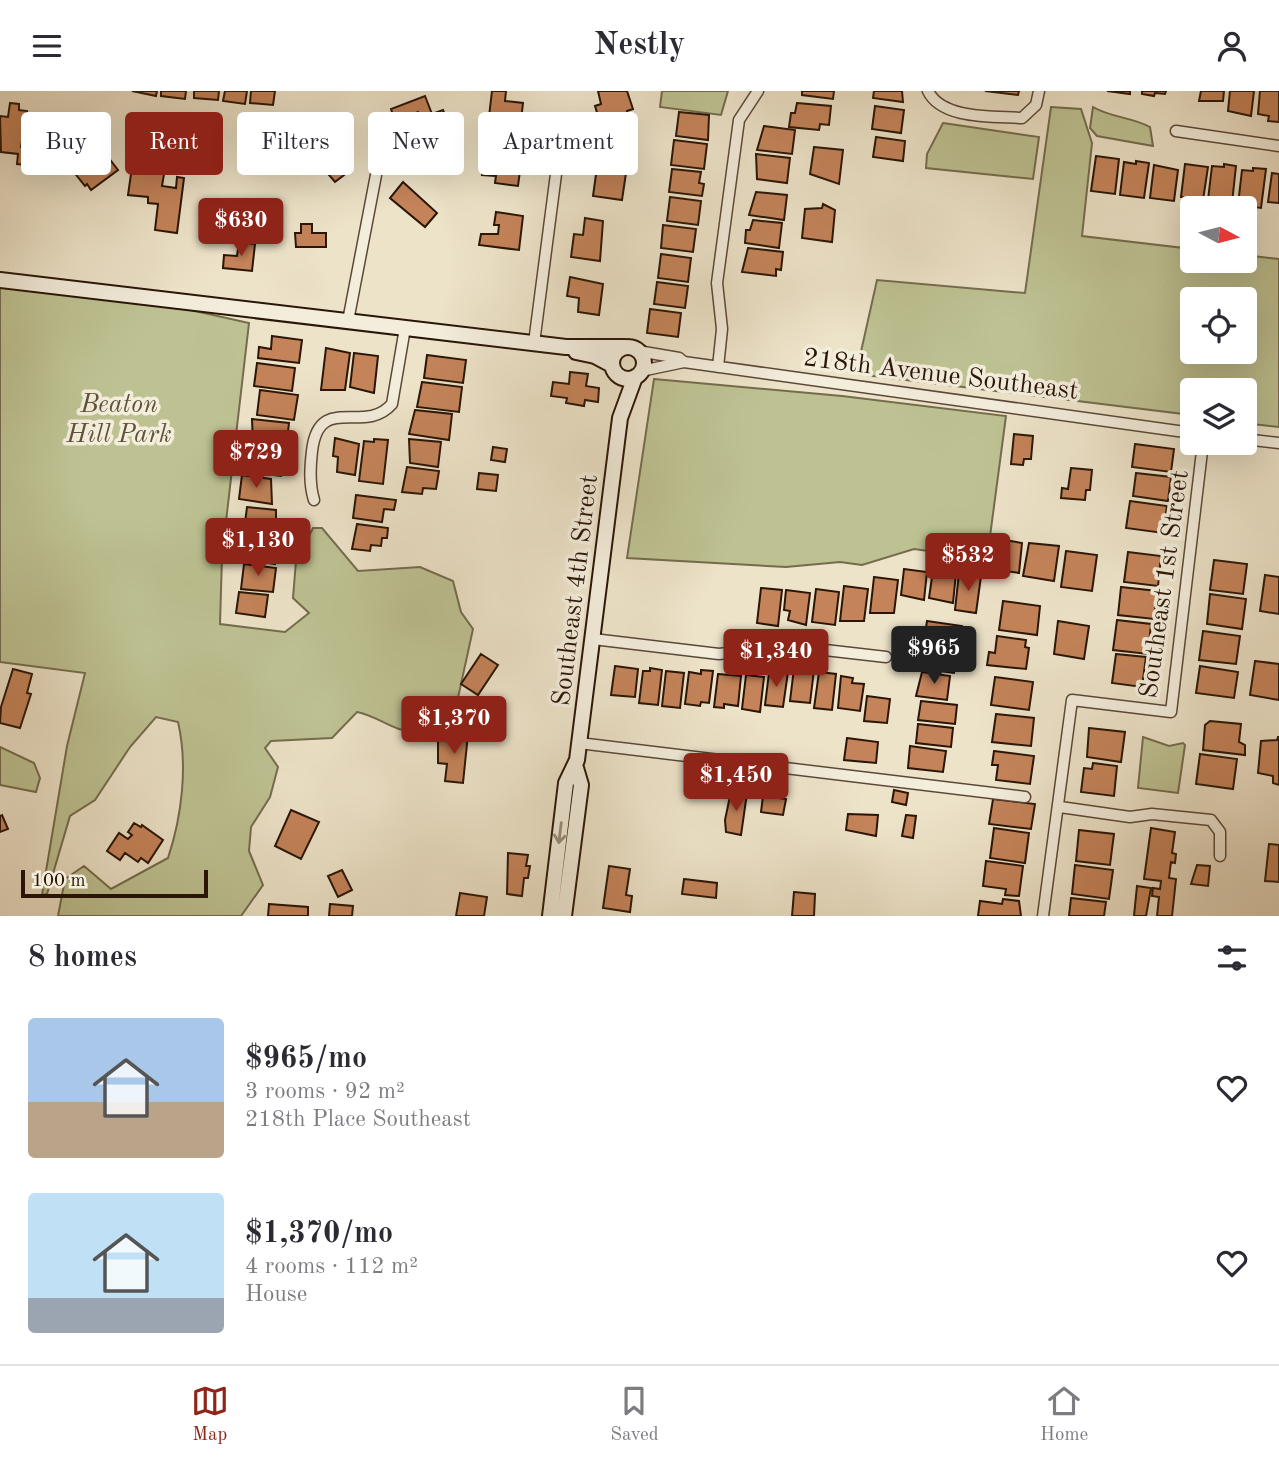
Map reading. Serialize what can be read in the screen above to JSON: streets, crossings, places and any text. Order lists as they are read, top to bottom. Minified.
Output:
{"streets":{"street":["218th Avenue Southeast","Southeast 1st Street","Southeast 4th Street"]},"crossings":[["218th Avenue Southeast","Southeast 4th Street"]],"parks":["Beaton Hill Park"],"scale_bar":"100 m","north":"right","page":{"header":"Nestly","chip":["Buy","Rent","Filters","New","Apartment"],"price":["$630","$729","$1,130","$532","$965","$1,340","$1,370","$1,450"],"scale":"100 m","heading":"8 homes","list":[{"name":"$965/mo","note":"3 rooms · 92 m² · 218th Place Southeast"},{"name":"$1,370/mo","note":"4 rooms · 112 m² · House"}],"tabs":["Map","Saved","Home"]}}
